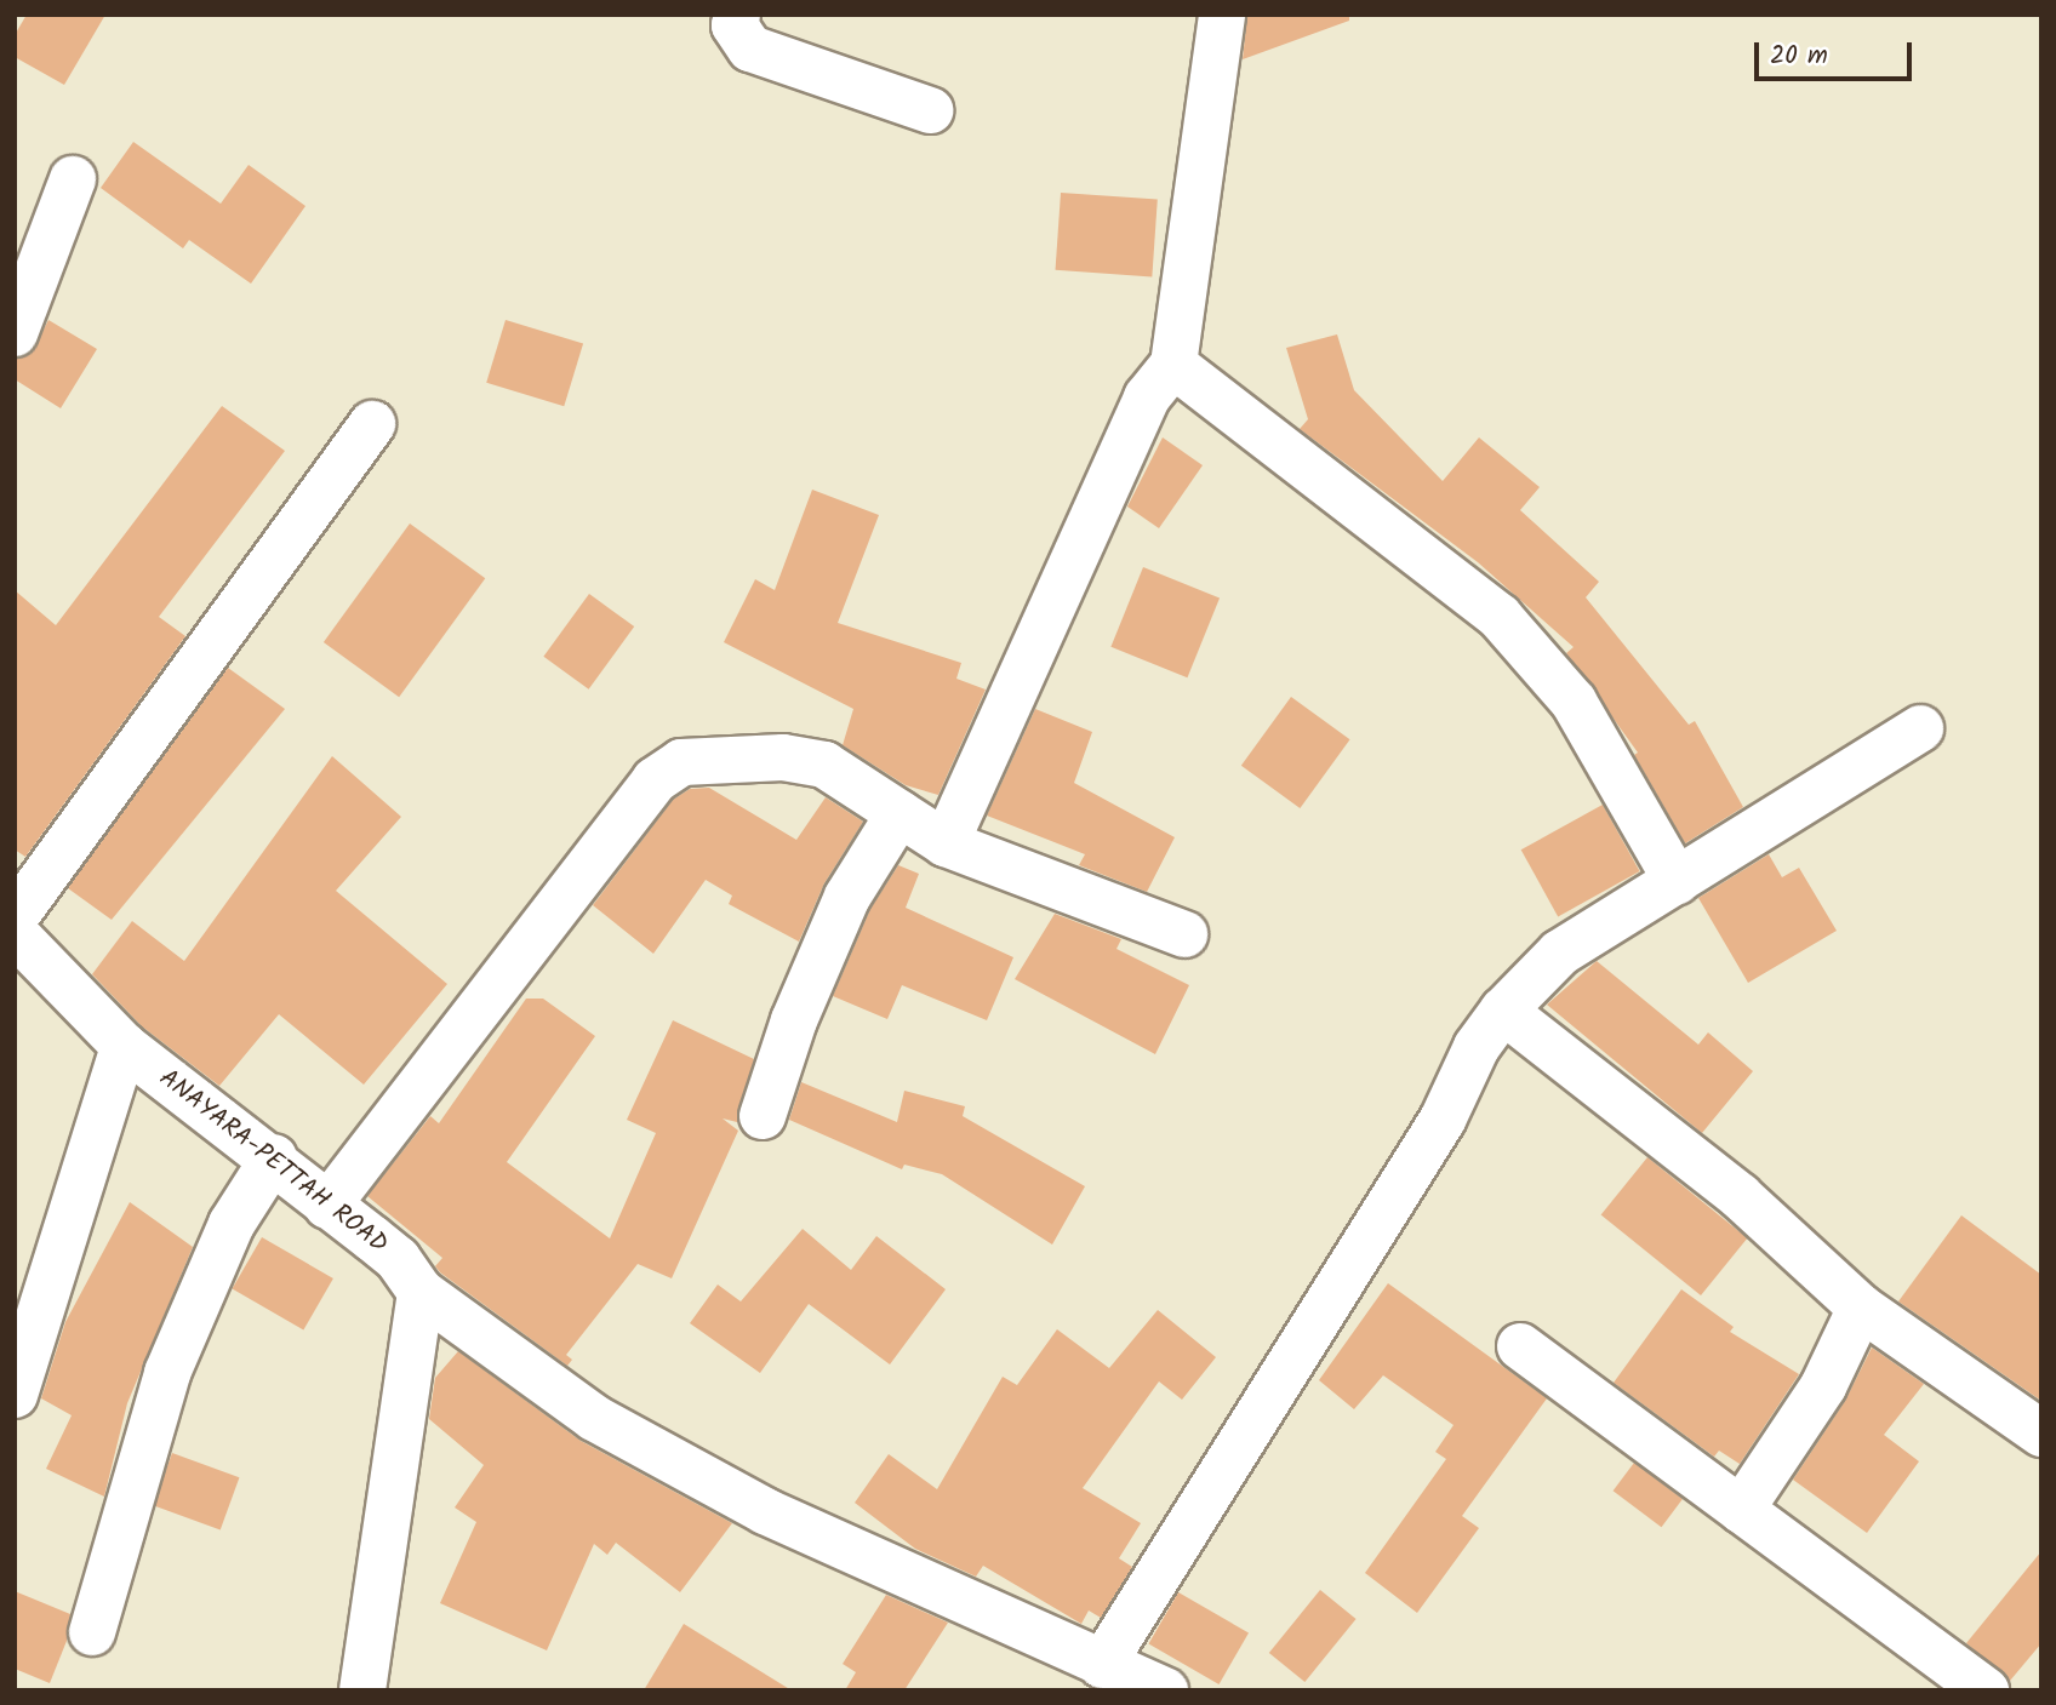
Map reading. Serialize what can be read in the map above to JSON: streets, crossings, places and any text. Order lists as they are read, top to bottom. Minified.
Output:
{"streets":{"street":["ANAYARA-PETTAH ROAD"]},"scale_bar":"20 m"}
